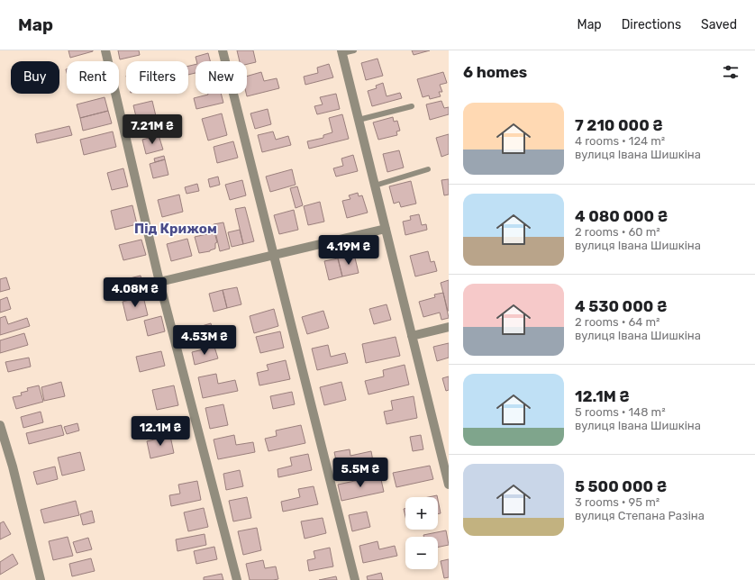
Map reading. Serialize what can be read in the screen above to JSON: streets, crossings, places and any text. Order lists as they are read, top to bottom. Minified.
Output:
{"districts":["Під Крижом"],"page":{"header":"Map","nav":["Map","Directions","Saved"],"heading":"6 homes","chip":["Buy","Rent","Filters","New"],"list":[{"name":"7 210 000 ₴","note":"4 rooms · 124 m² · вулиця Івана Шишкіна"},{"name":"4 080 000 ₴","note":"2 rooms · 60 m² · вулиця Івана Шишкіна"},{"name":"4 530 000 ₴","note":"2 rooms · 64 m² · вулиця Івана Шишкіна"},{"name":"12.1M ₴","note":"5 rooms · 148 m² · вулиця Івана Шишкіна"},{"name":"5 500 000 ₴","note":"3 rooms · 95 m² · вулиця Степана Разіна"}],"price":["7.21M ₴","4.19M ₴","4.08M ₴","4.53M ₴","12.1M ₴","5.5M ₴"],"map_buttons":["+","−"]}}
